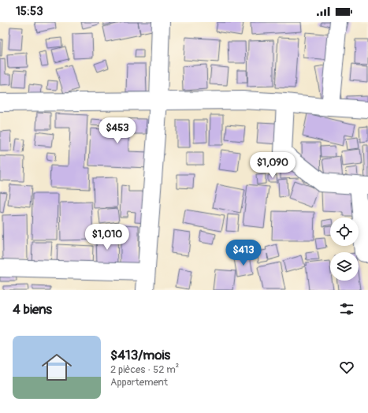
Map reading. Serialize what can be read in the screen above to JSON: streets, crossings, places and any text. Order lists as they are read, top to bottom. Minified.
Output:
{"page":{"status":"15:53","price":["$453","$1,090","$1,010","$413"],"heading":"4 biens","list":[{"name":"$413/mois","note":"2 pièces · 52 m² · Appartement"}]}}
